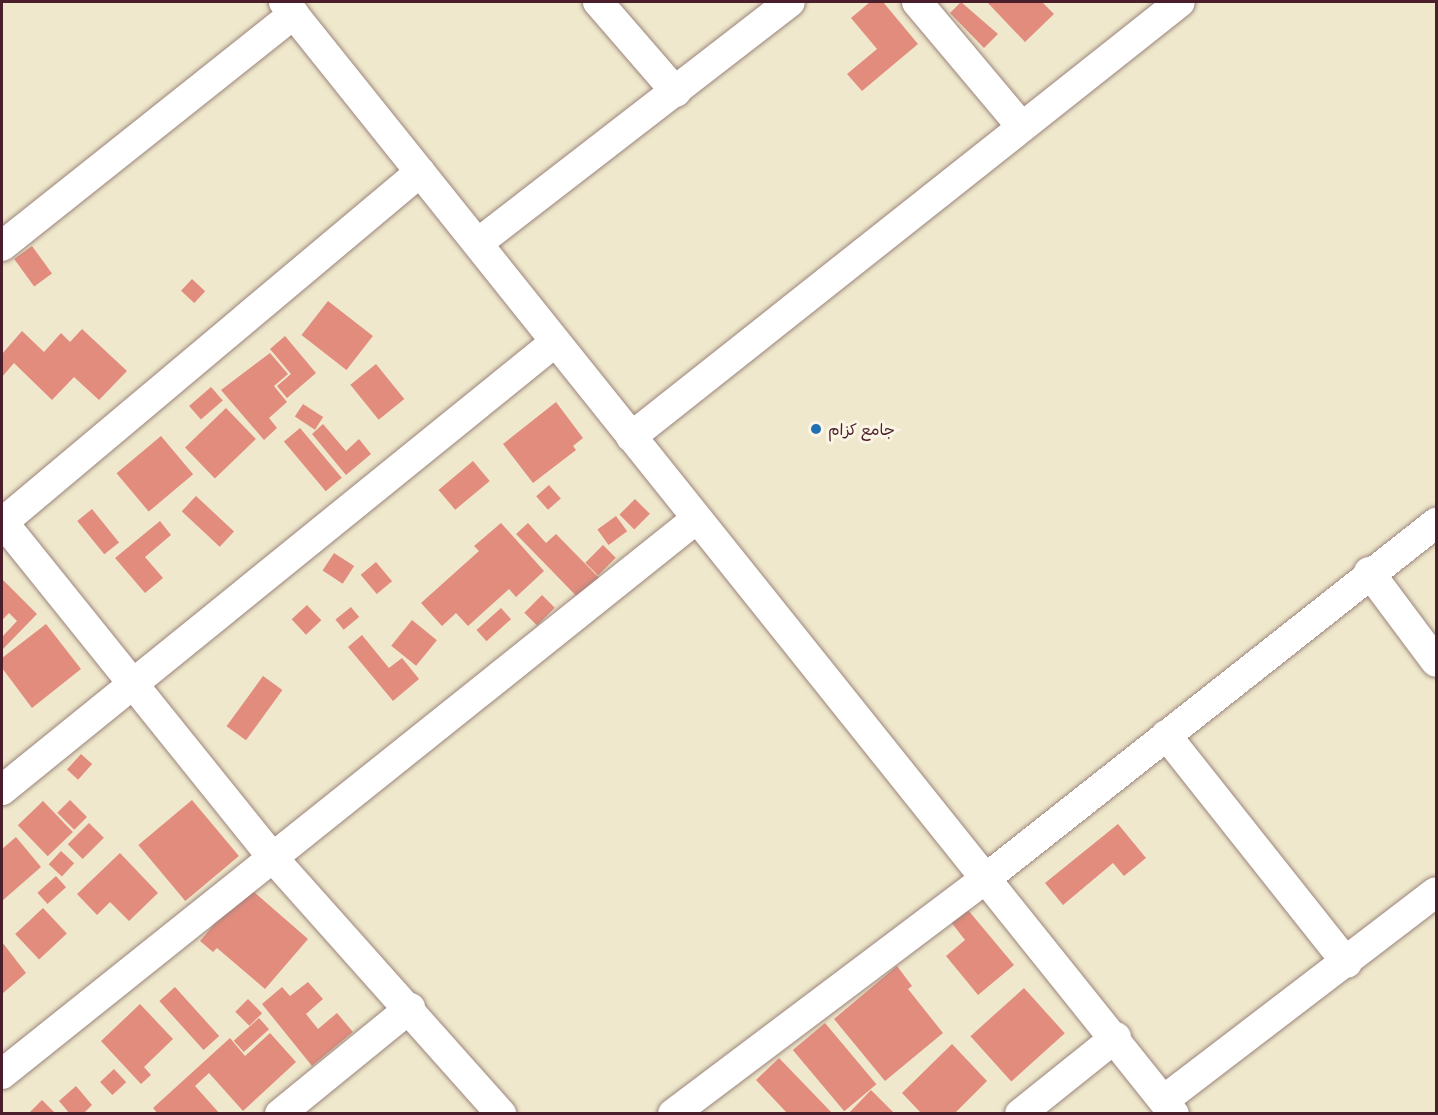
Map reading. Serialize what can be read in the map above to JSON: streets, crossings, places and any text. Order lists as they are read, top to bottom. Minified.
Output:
{"places":["جامع كزام"]}
